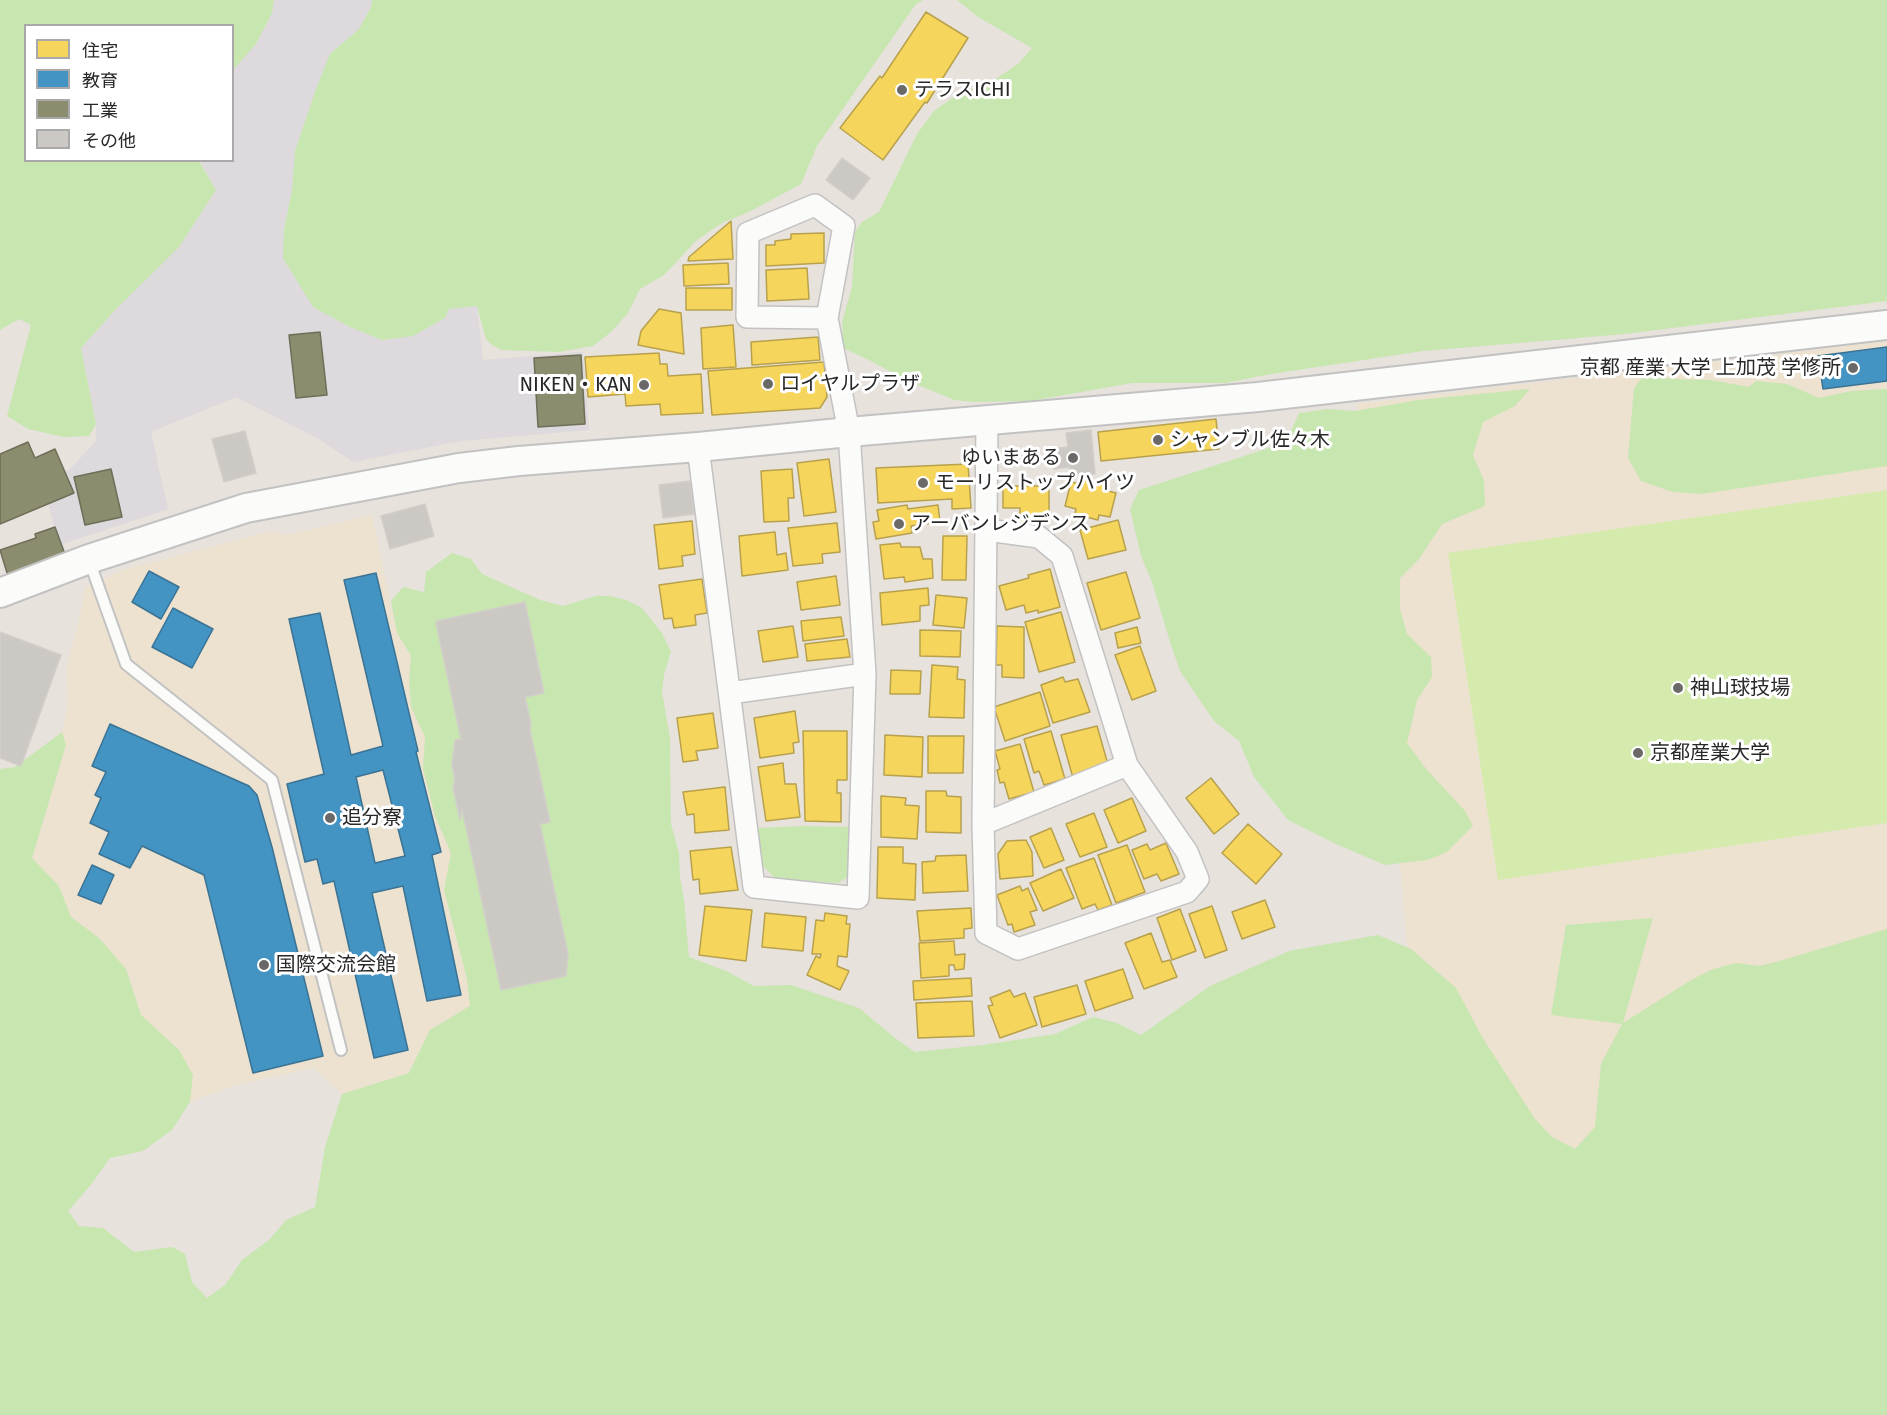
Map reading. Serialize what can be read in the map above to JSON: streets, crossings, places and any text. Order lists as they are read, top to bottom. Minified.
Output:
{"places":["テラスICHI","京都 産業 大学 上加茂 学修所","ロイヤルプラザ","NIKEN・KAN","シャンブル佐々木","ゆいまある","モーリストップハイツ","アーバンレジデンス","神山球技場","京都産業大学","追分寮","国際交流会館"],"legend":["住宅","教育","工業","その他"]}
